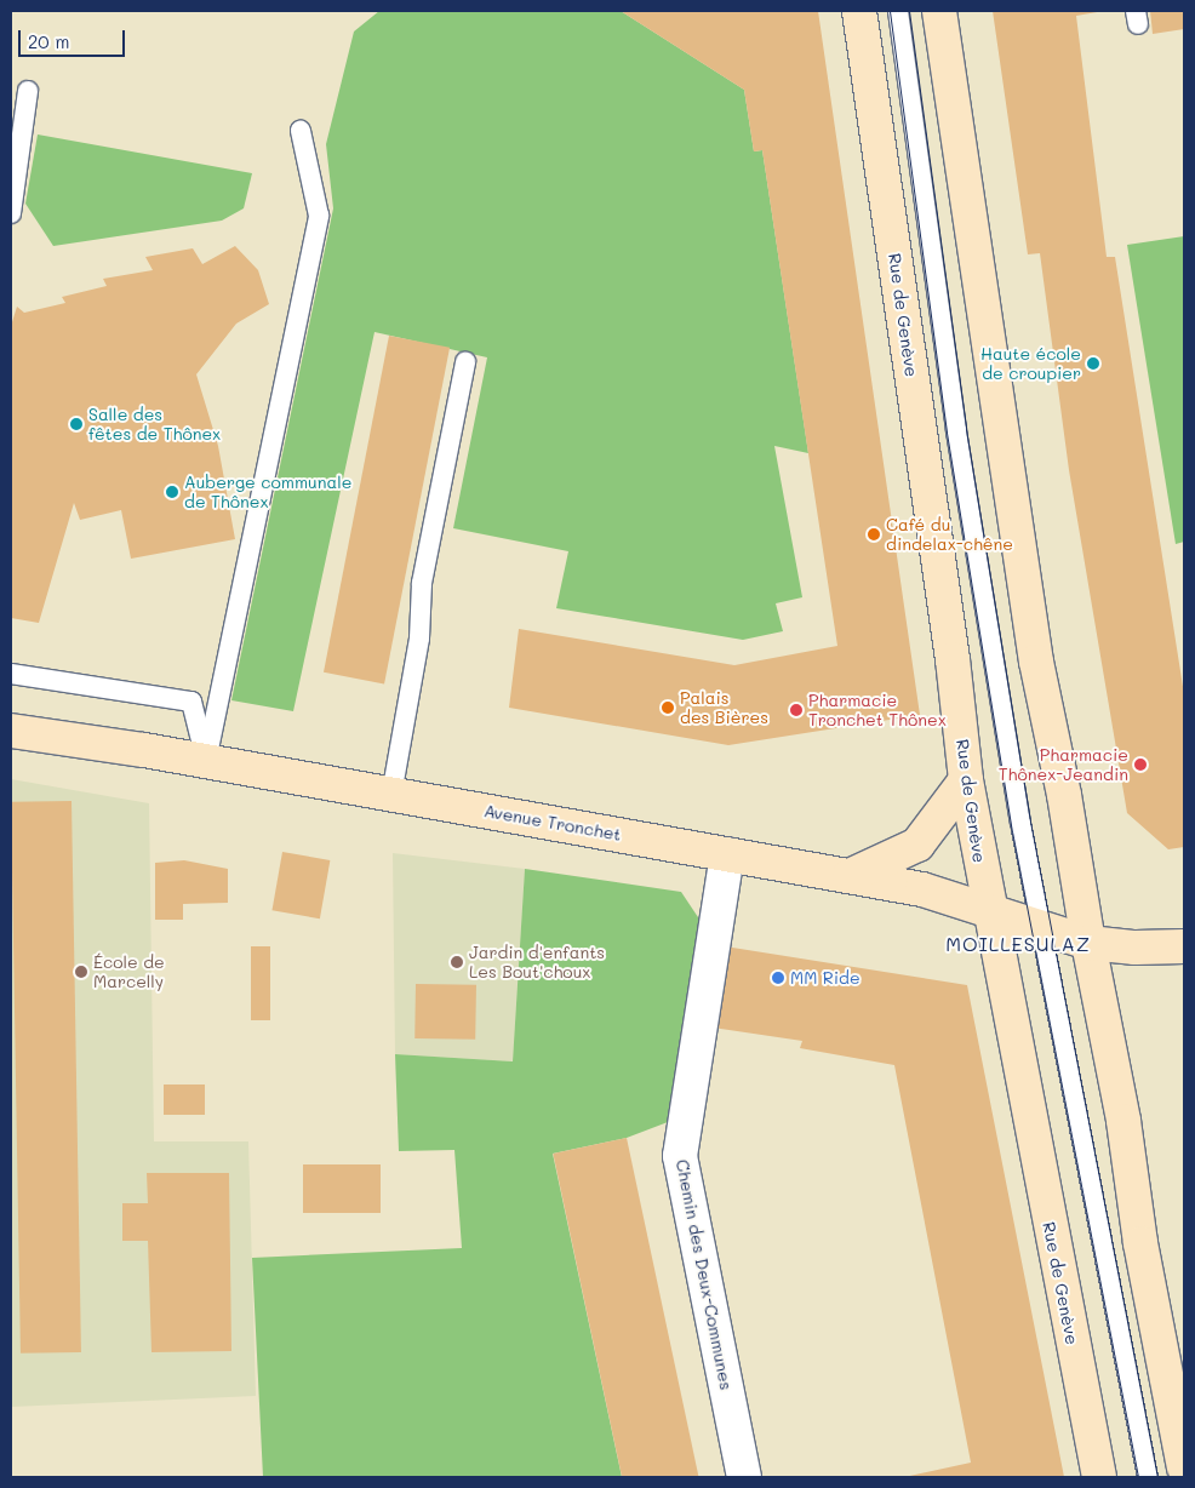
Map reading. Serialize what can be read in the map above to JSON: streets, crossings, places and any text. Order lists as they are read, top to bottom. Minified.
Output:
{"streets":{"main road":["Rue de Genève","Avenue Tronchet"],"street":["Chemin des Deux-Communes"]},"crossings":[["Rue de Genève","Avenue Tronchet"],["Avenue Tronchet","Chemin des Deux-Communes"]],"districts":["MOILLESULAZ"],"places":["Haute école de croupier","Salle des fêtes de Thônex","Auberge communale de Thônex","Café du dindelax-chêne","Palais des Bières","Pharmacie Tronchet Thônex","Pharmacie Thônex-Jeandin","Jardin d'enfants Les Bout'choux","École de Marcelly","MM Ride"],"scale_bar":"20 m"}
